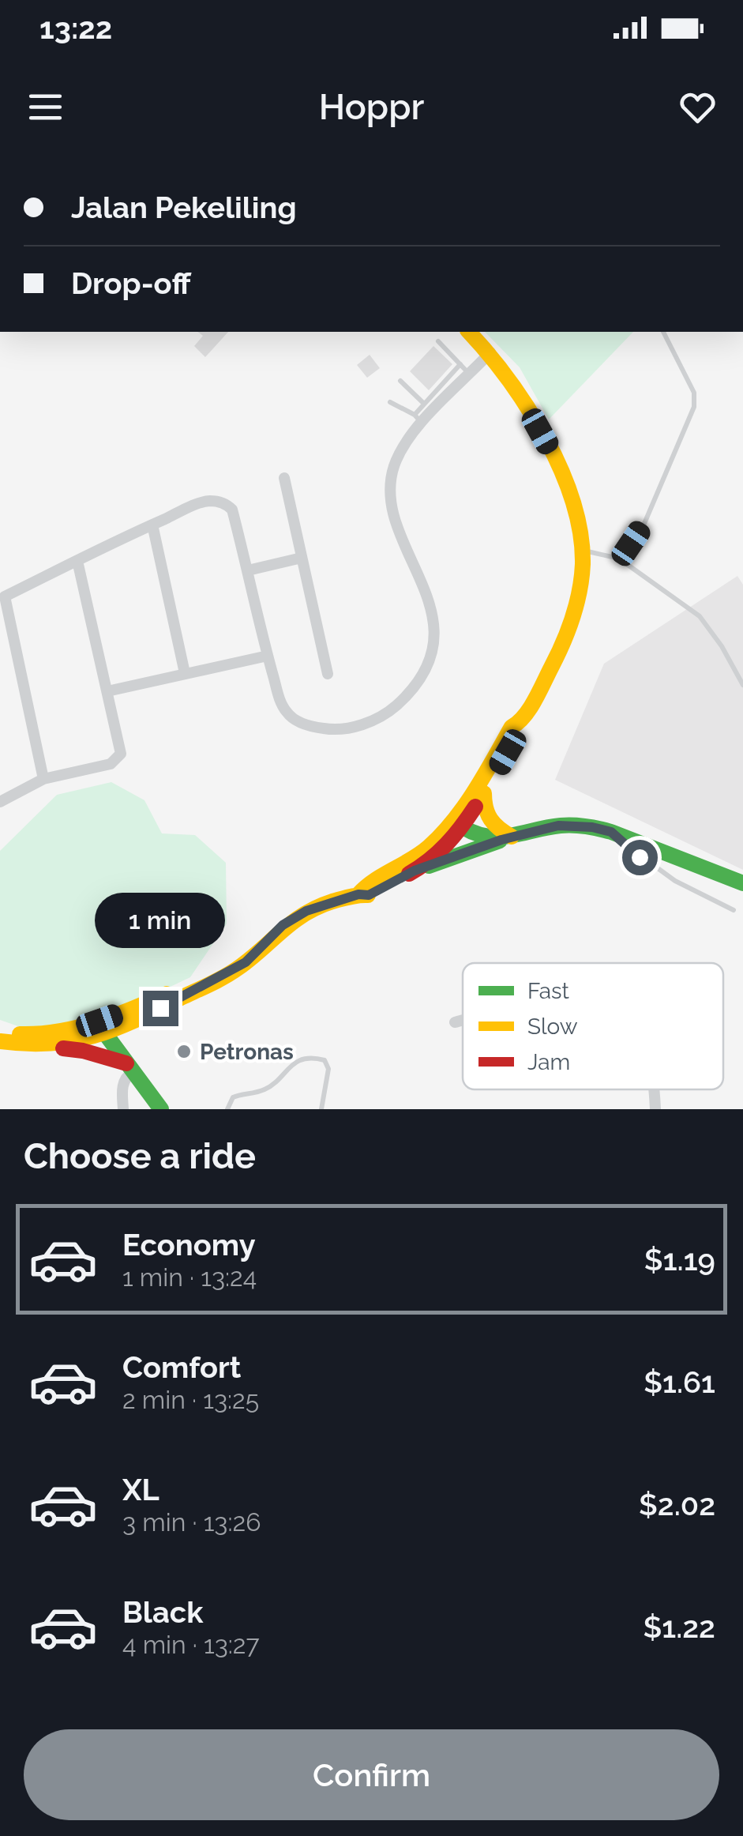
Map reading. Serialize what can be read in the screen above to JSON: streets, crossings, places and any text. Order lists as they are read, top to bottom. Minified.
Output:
{"places":["Petronas"],"legend":["Fast","Slow","Jam"],"page":{"status":"13:22","header":"Hoppr","banner":["Jalan Pekeliling","Drop-off"],"bubble":"1 min","heading":"Choose a ride","list":[{"name":"Economy","note":"1 min · 13:24","value":"$1.19"},{"name":"Comfort","note":"2 min · 13:25","value":"$1.61"},{"name":"XL","note":"3 min · 13:26","value":"$2.02"},{"name":"Black","note":"4 min · 13:27","value":"$1.22"}],"buttons":"Confirm"}}
